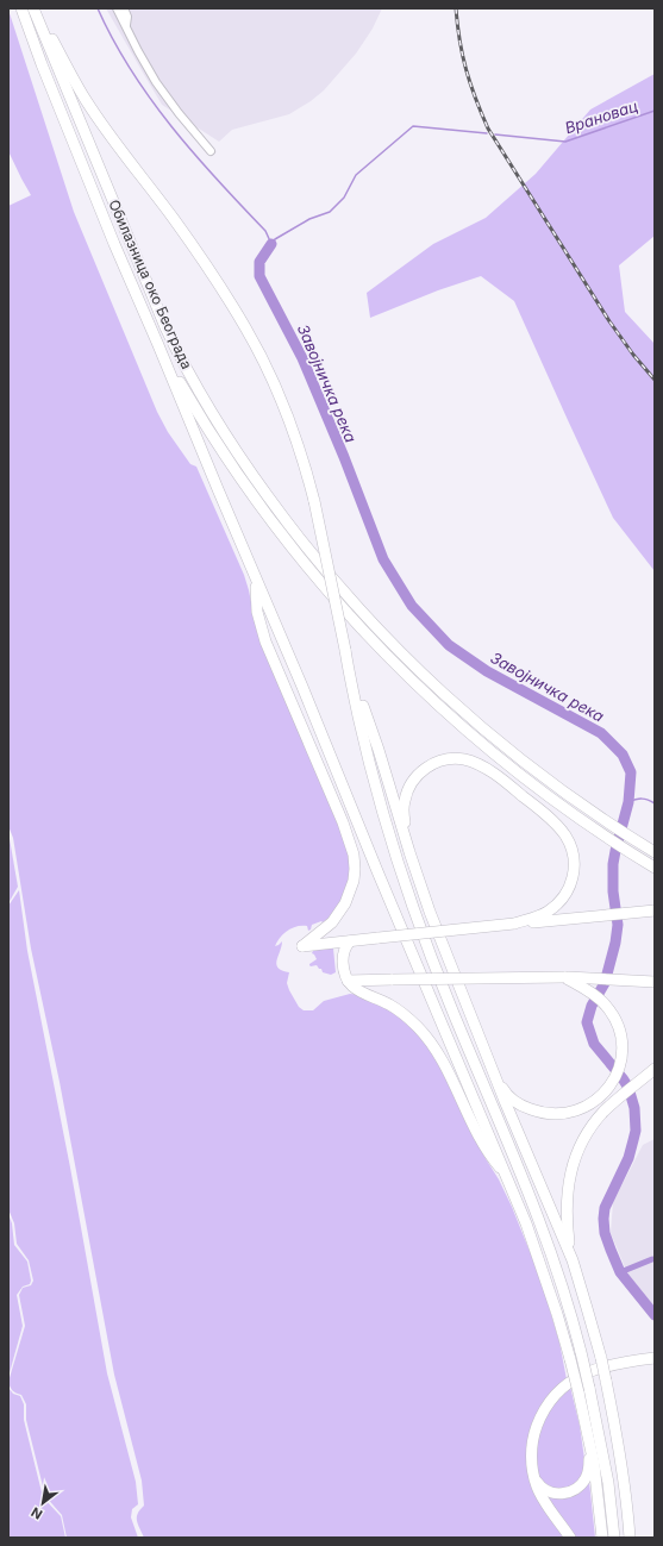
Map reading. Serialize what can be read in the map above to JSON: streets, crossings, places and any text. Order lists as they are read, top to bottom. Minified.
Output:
{"streets":{"highway":["Обилазница око Београда"]},"water":["Врановац","Завојничка река"],"north":"bottom left"}
